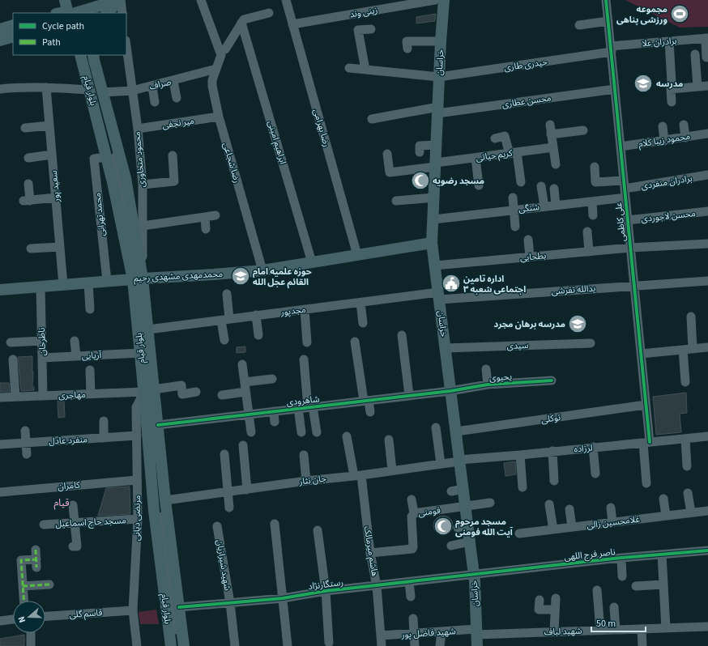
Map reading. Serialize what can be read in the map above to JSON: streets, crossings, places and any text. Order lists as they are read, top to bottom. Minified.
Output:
{"streets":{"main road":["خراسان","بلوار قیام","محمدمهدی مشهدی رحیم"],"street":["زینی وند","برادران علا","حیدری طاری","صراف","محسن عطاری","میر نجفی","رضا بهرامی","محمود زیبا کلام","ابراهیم امینی","کریم حیاتی","محمود متخاوری","رضا شجاعی","برادران منفردی","سعید پور","شنگی","محمد تهرانی","محسن لاجوردی","علی کاظمی","بطحایی","یدالله تفرشی","مجدپور","ناظرخان","سیدی","آریایی","یحیوی","مهاجری","شاهرودی","توکلی","منفرد عادل","لرزاده","جان نثار","کامران","فومنی","مرتضی دیانی","مسجد حاج اسماعیل","غلامحسین زالی","هاشم میرمالک","ناصر فرج اللهی","شهید شیرازیان","رستگارنژاد","قاسم گلی","شهید لباف","شهید فاضل پور"]},"crossings":[["زینی وند","رضا بهرامی"],["برادران علا","حیدری طاری"],["برادران علا","علی کاظمی"],["خراسان","حیدری طاری"],["خراسان","محسن عطاری"],["خراسان","کریم حیاتی"],["خراسان","شنگی"],["خراسان","بطحایی"],["خراسان","محمدمهدی مشهدی رحیم"],["خراسان","یدالله تفرشی"],["خراسان","مجدپور"],["خراسان","سیدی"],["خراسان","یحیوی"],["خراسان","شاهرودی"],["خراسان","توکلی"],["خراسان","لرزاده"],["خراسان","جان نثار"],["خراسان","فومنی"],["خراسان","ناصر فرج اللهی"],["خراسان","رستگارنژاد"],["خراسان","شهید لباف"],["خراسان","شهید فاضل پور"],["حیدری طاری","علی کاظمی"],["صراف","بلوار قیام"],["صراف","محمود متخاوری"],["صراف","رضا شجاعی"],["بلوار قیام","محمود متخاوری"],["بلوار قیام","محمد تهرانی"],["بلوار قیام","محمدمهدی مشهدی رحیم"],["بلوار قیام","مجدپور"],["بلوار قیام","آریایی"],["بلوار قیام","مهاجری"],["بلوار قیام","شاهرودی"],["بلوار قیام","جان نثار"],["بلوار قیام","مرتضی دیانی"],["بلوار قیام","رستگارنژاد"],["محسن عطاری","علی کاظمی"],["میر نجفی","محمود متخاوری"],["میر نجفی","رضا شجاعی"],["رضا بهرامی","محمدمهدی مشهدی رحیم"],["محمود زیبا کلام","علی کاظمی"],["ابراهیم امینی","رضا شجاعی"],["ابراهیم امینی","محمدمهدی مشهدی رحیم"],["محمود متخاوری","محمدمهدی مشهدی رحیم"],["رضا شجاعی","محمدمهدی مشهدی رحیم"],["برادران منفردی","شنگی"],["برادران منفردی","علی کاظمی"],["سعید پور","محمدمهدی مشهدی رحیم"],["شنگی","علی کاظمی"],["محمد تهرانی","محمدمهدی مشهدی رحیم"],["محسن لاجوردی","علی کاظمی"],["علی کاظمی","بطحایی"],["علی کاظمی","یدالله تفرشی"],["علی کاظمی","توکلی"],["علی کاظمی","لرزاده"],["محمدمهدی مشهدی رحیم","ناظرخان"],["یدالله تفرشی","مجدپور"],["ناظرخان","آریایی"],["ناظرخان","مهاجری"],["یحیوی","شاهرودی"],["مهاجری","مرتضی دیانی"],["منفرد عادل","مرتضی دیانی"],["لرزاده","جان نثار"],["جان نثار","هاشم میرمالک"],["کامران","مرتضی دیانی"],["فومنی","هاشم میرمالک"],["مرتضی دیانی","مسجد حاج اسماعیل"],["مرتضی دیانی","قاسم گلی"],["هاشم میرمالک","رستگارنژاد"],["هاشم میرمالک","شهید فاضل پور"],["ناصر فرج اللهی","رستگارنژاد"],["شهید شیرازیان","رستگارنژاد"],["شهید لباف","شهید فاضل پور"]],"districts":["قیام"],"places":{"sports":["مجموعه ورزشی پناهی"],"school or university":["مدرسه","حوزه علمیه امام القائم عجل الله","مدرسه برهان مجرد"],"mosque":["مسجد رضویه","مسجد مرحوم آیت الله فومنی"],"public building":["اداره تامین اجتماعی شعبه ۳"]},"legend":["Cycle path","Path"],"scale_bar":"50 m","north":"left"}
